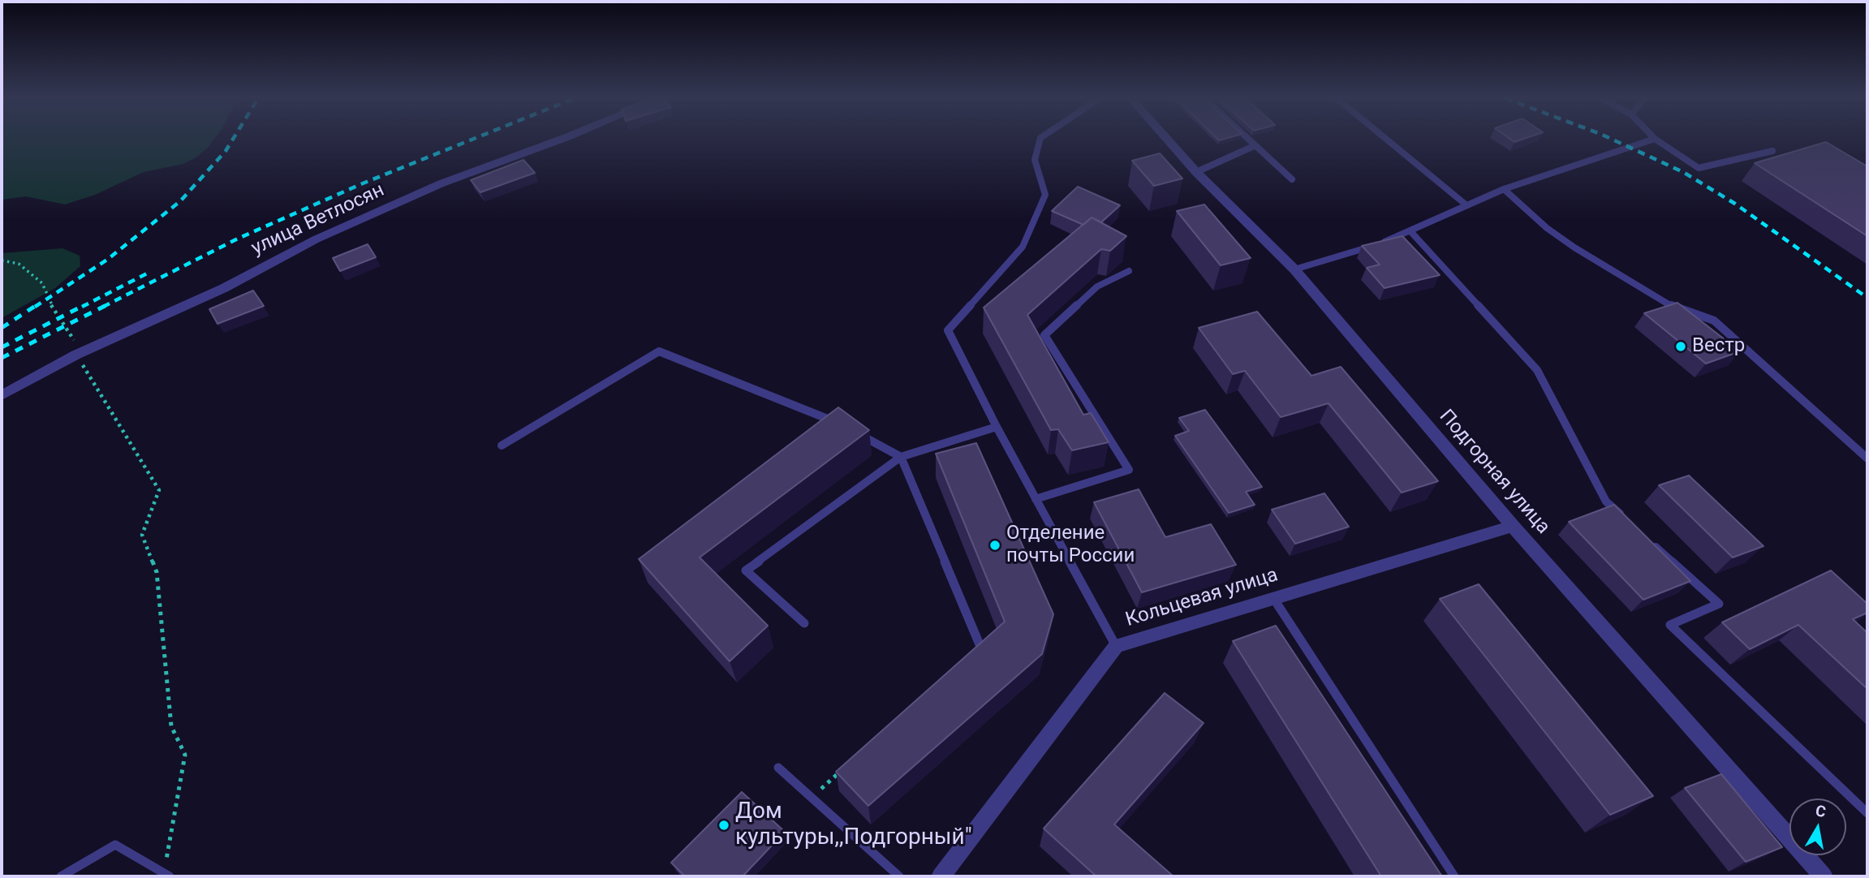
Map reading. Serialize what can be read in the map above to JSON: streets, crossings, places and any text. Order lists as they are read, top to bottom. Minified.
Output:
{"streets":{"street":["улица Ветлосян","Подгорная улица","Кольцевая улица"]},"crossings":[["Подгорная улица","Кольцевая улица"]],"places":["Вестр","Отделение почты России","Дом культуры,,Подгорный\""],"north":"top"}
